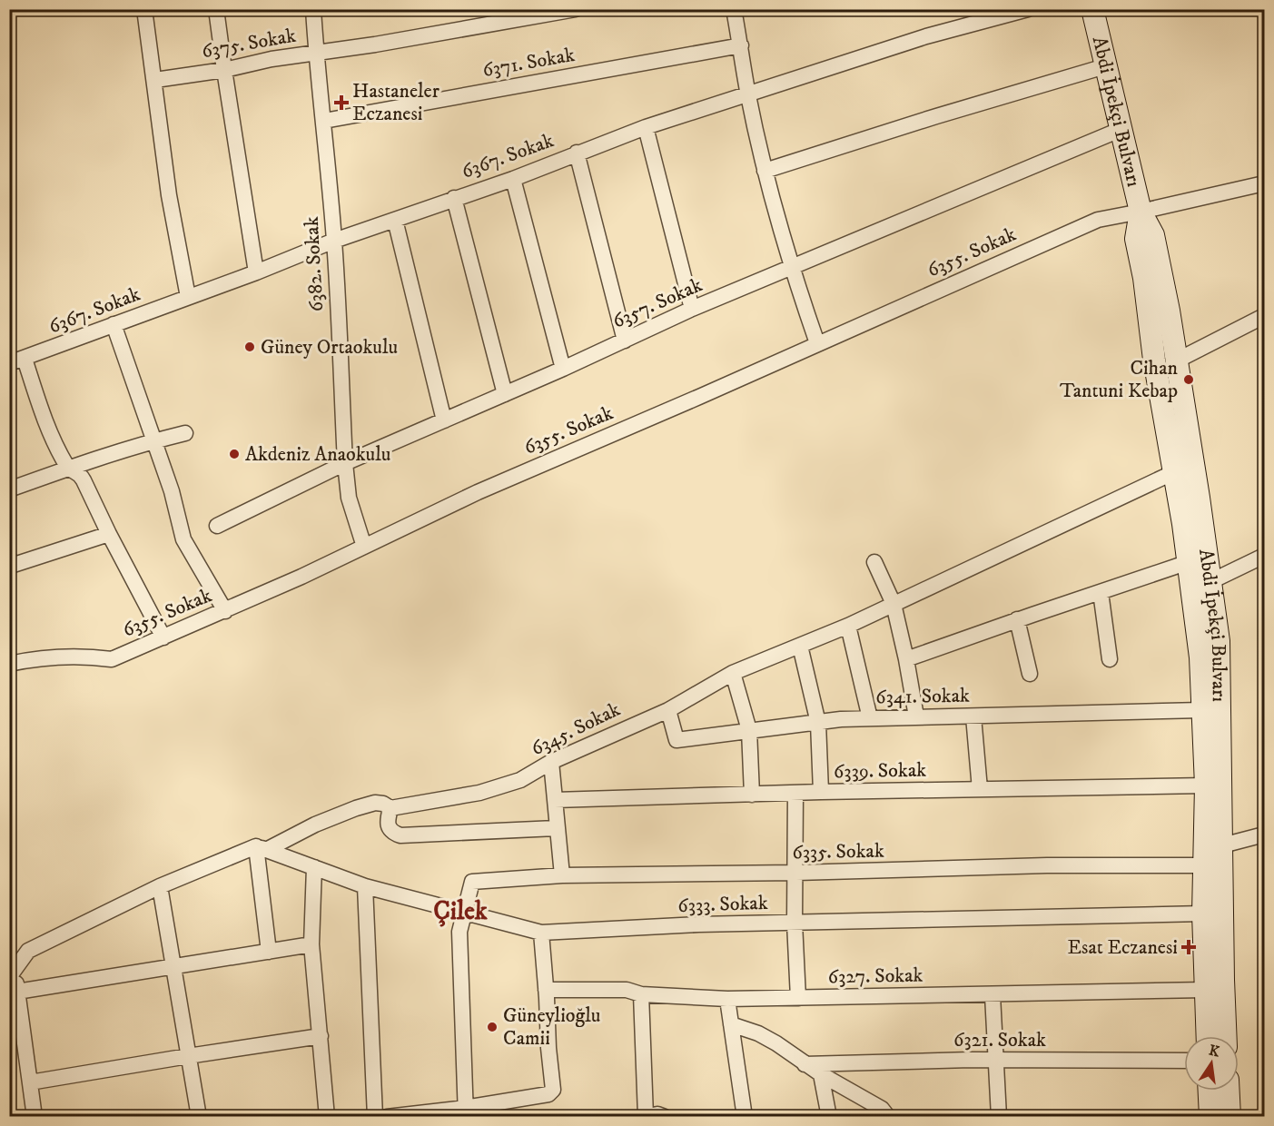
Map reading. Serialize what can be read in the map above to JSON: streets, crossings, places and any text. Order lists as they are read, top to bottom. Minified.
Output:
{"streets":{"street":["6375. Sokak","6371. Sokak","Abdi İpekçi Bulvarı","6367. Sokak","6355. Sokak","6382. Sokak","6357. Sokak","6341. Sokak","6345. Sokak","6339. Sokak","6335. Sokak","6333. Sokak","6327. Sokak","6321. Sokak"]},"crossings":[["6375. Sokak","6382. Sokak"],["6371. Sokak","6382. Sokak"],["Abdi İpekçi Bulvarı","6355. Sokak"],["Abdi İpekçi Bulvarı","6357. Sokak"],["Abdi İpekçi Bulvarı","6341. Sokak"],["Abdi İpekçi Bulvarı","6345. Sokak"],["Abdi İpekçi Bulvarı","6339. Sokak"],["Abdi İpekçi Bulvarı","6335. Sokak"],["Abdi İpekçi Bulvarı","6333. Sokak"],["Abdi İpekçi Bulvarı","6327. Sokak"],["6367. Sokak","6382. Sokak"],["6355. Sokak","6382. Sokak"],["6382. Sokak","6357. Sokak"],["6341. Sokak","6345. Sokak"],["6345. Sokak","6333. Sokak"],["6335. Sokak","6333. Sokak"]],"districts":["Çilek"],"places":{"health":["Hastaneler Eczanesi","Esat Eczanesi"],"other":["Güney Ortaokulu","Cihan Tantuni Kebap","Akdeniz Anaokulu","Güneylioğlu Camii"]},"north":"top"}
